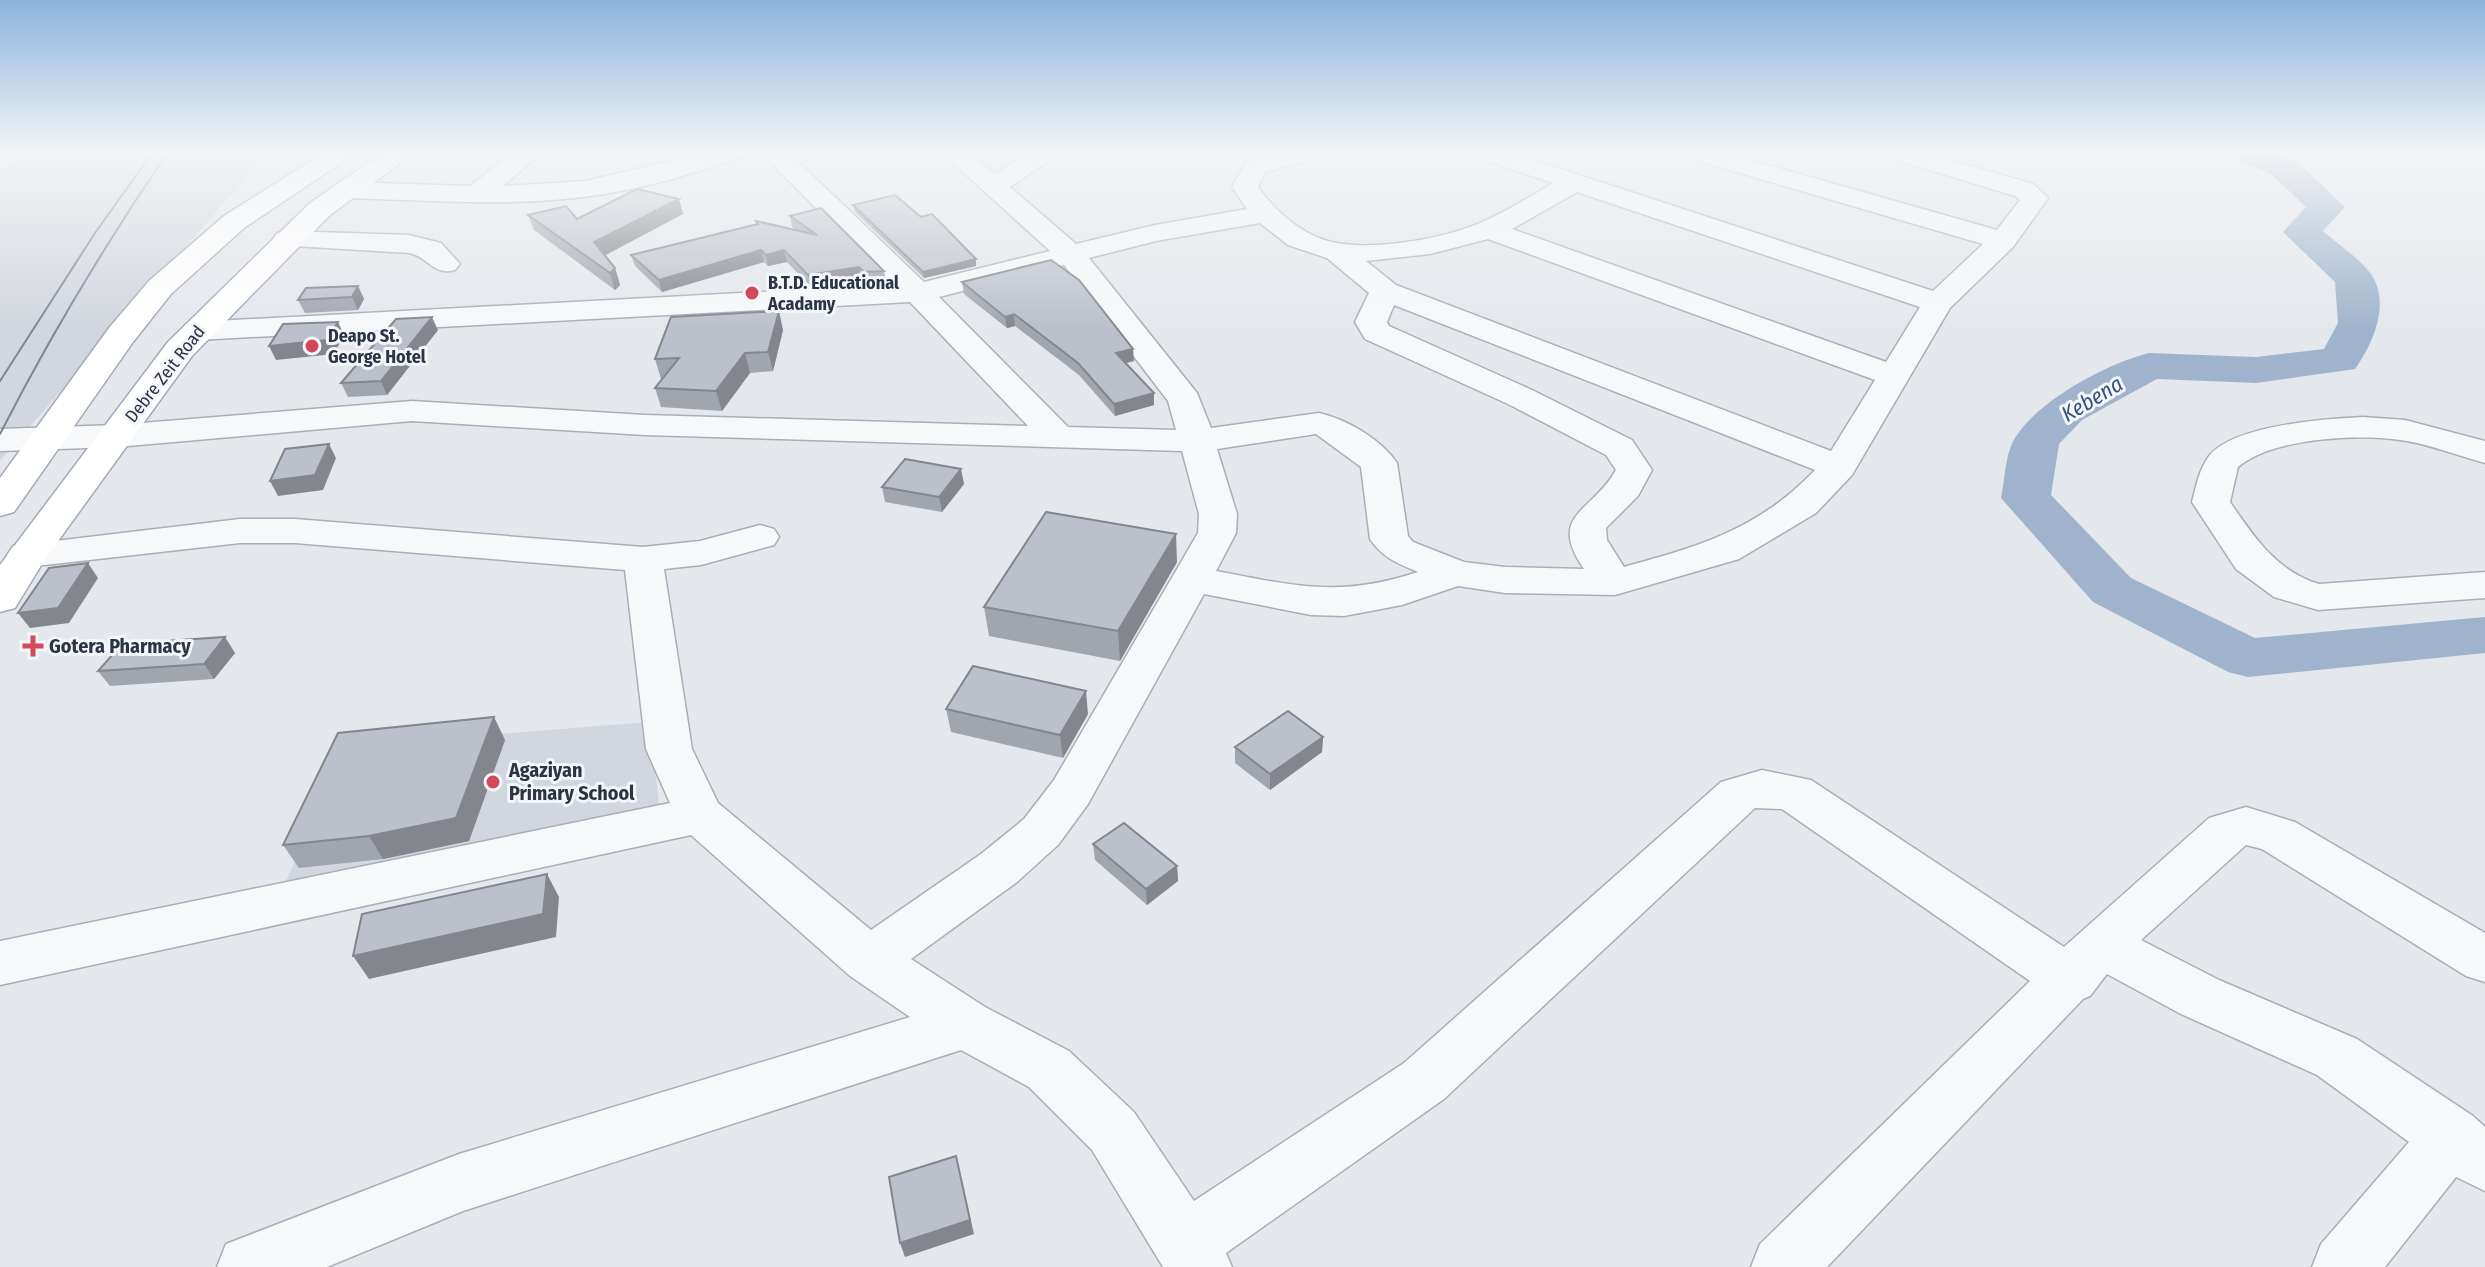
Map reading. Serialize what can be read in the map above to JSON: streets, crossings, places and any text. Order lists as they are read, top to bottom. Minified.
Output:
{"streets":{"main road":["Debre Zeit Road"]},"water":["Kebena"],"places":{"other":["B.T.D. Educational Acadamy","Deapo St. George Hotel","Agaziyan Primary School"],"health":["Gotera Pharmacy"]}}
